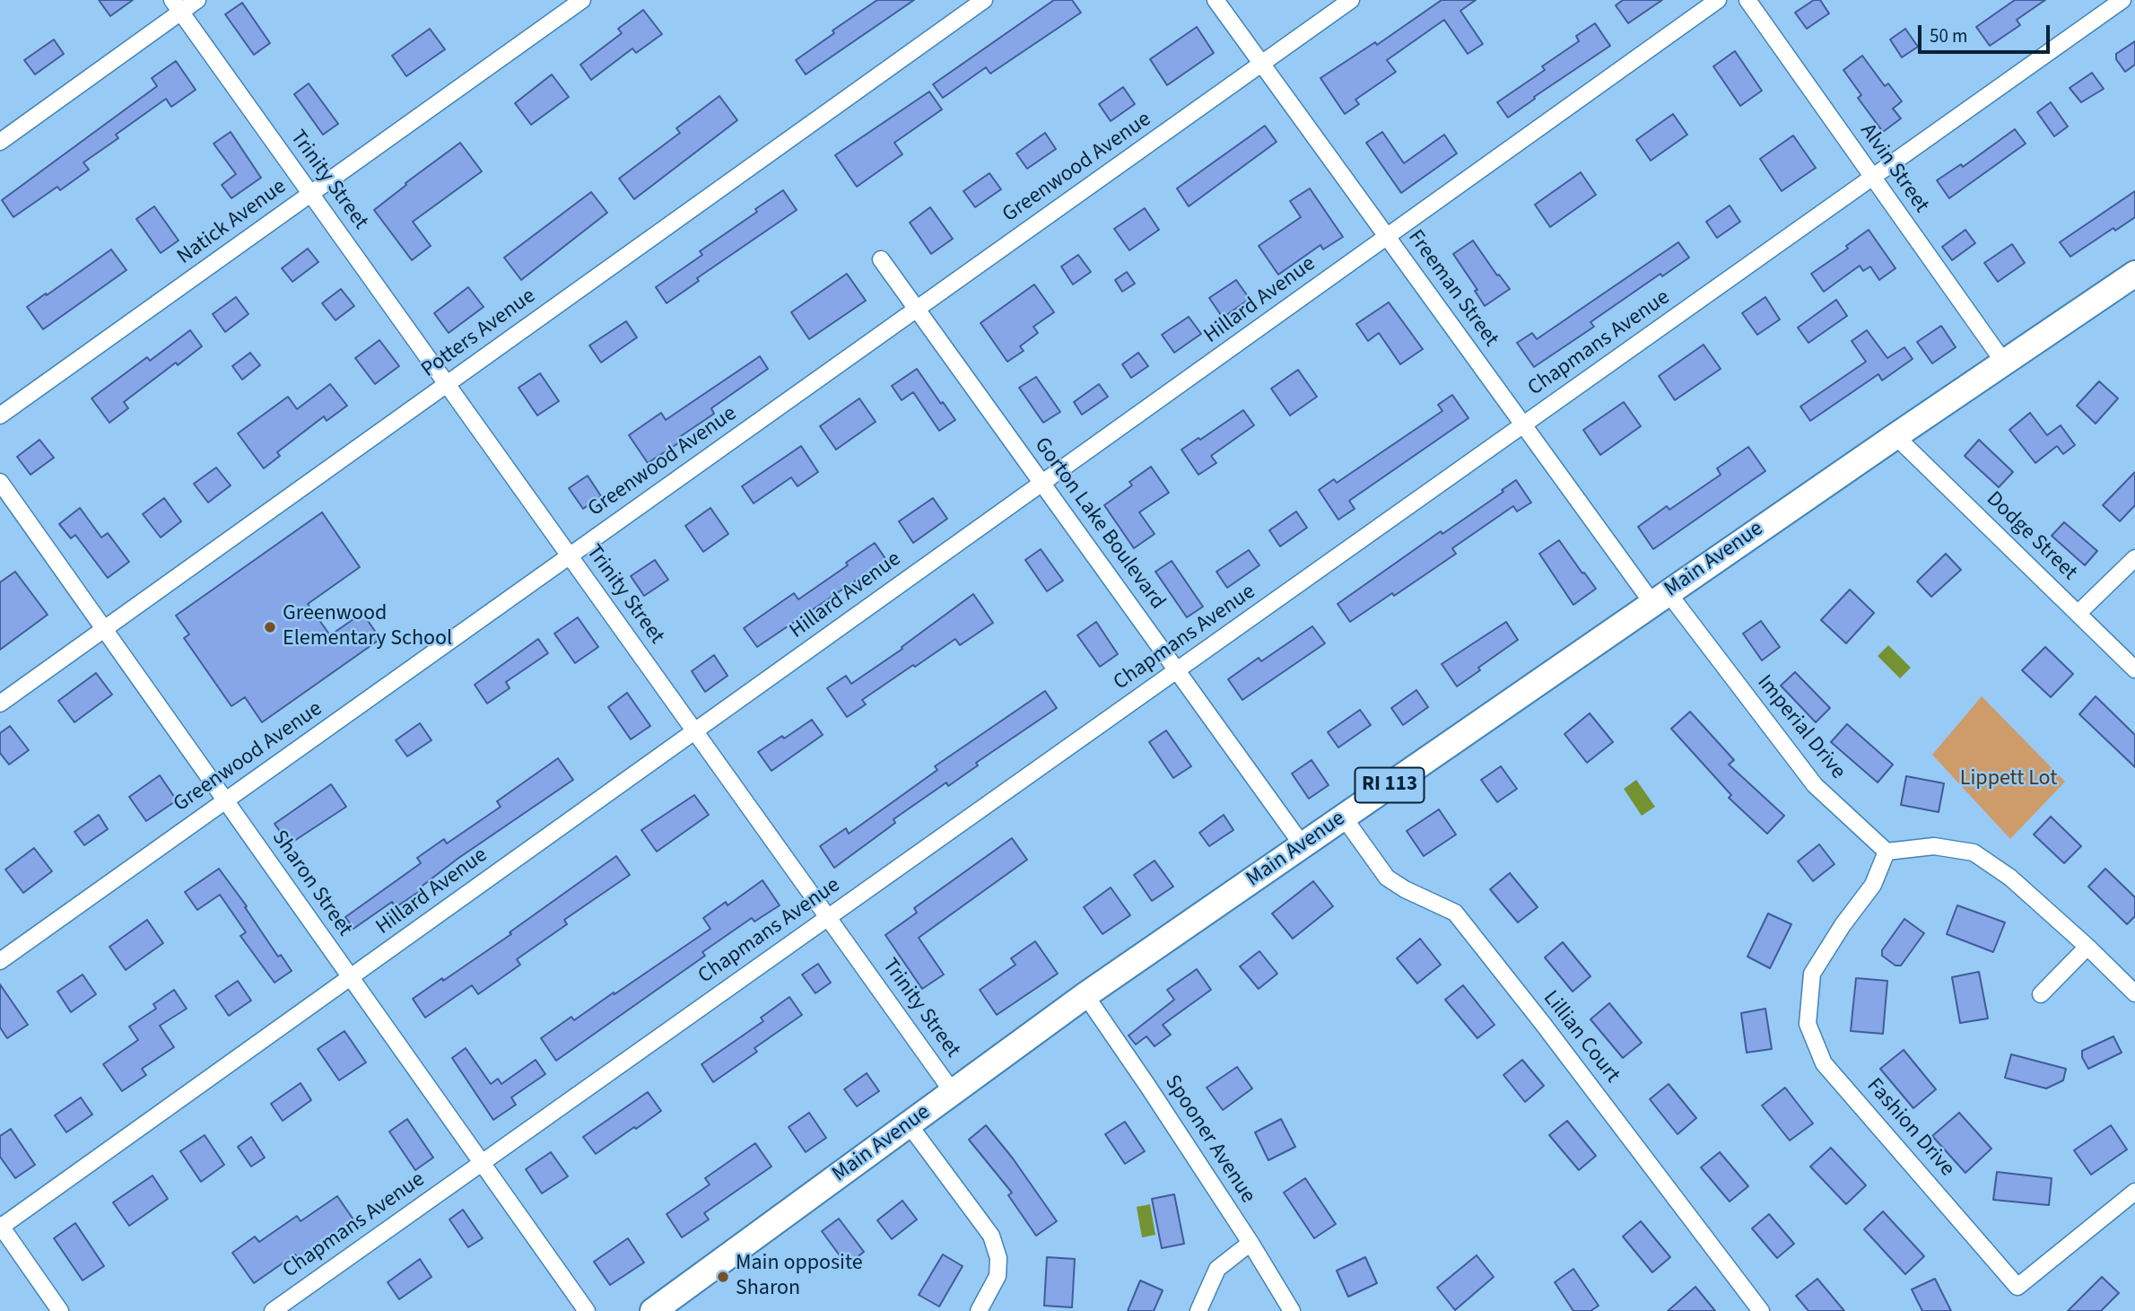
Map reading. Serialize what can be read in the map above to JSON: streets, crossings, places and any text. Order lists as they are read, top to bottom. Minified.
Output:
{"streets":{"main road":["Main Avenue","RI 113"],"street":["Greenwood Avenue","Alvin Street","Trinity Street","Natick Avenue","Freeman Street","Hillard Avenue","Potters Avenue","Chapmans Avenue","Gorton Lake Boulevard","Dodge Street","Imperial Drive","Sharon Street","Lillian Court","Fashion Drive","Spooner Avenue"]},"crossings":[["Greenwood Avenue","Trinity Street"],["Greenwood Avenue","Freeman Street"],["Greenwood Avenue","Gorton Lake Boulevard"],["Greenwood Avenue","Sharon Street"],["Alvin Street","Chapmans Avenue"],["Alvin Street","Main Avenue"],["Trinity Street","Natick Avenue"],["Trinity Street","Hillard Avenue"],["Trinity Street","Potters Avenue"],["Trinity Street","Chapmans Avenue"],["Trinity Street","Main Avenue"],["Freeman Street","Hillard Avenue"],["Freeman Street","Chapmans Avenue"],["Freeman Street","Main Avenue"],["Freeman Street","Imperial Drive"],["Hillard Avenue","Gorton Lake Boulevard"],["Hillard Avenue","Sharon Street"],["Potters Avenue","Sharon Street"],["Chapmans Avenue","Gorton Lake Boulevard"],["Chapmans Avenue","Sharon Street"],["Gorton Lake Boulevard","Main Avenue"],["Dodge Street","Main Avenue"],["Main Avenue","Imperial Drive"],["Main Avenue","Lillian Court"],["Main Avenue","Spooner Avenue"],["Imperial Drive","Fashion Drive"]],"parks":["Lippett Lot"],"places":["Greenwood Elementary School","Main opposite Sharon"],"scale_bar":"50 m"}
